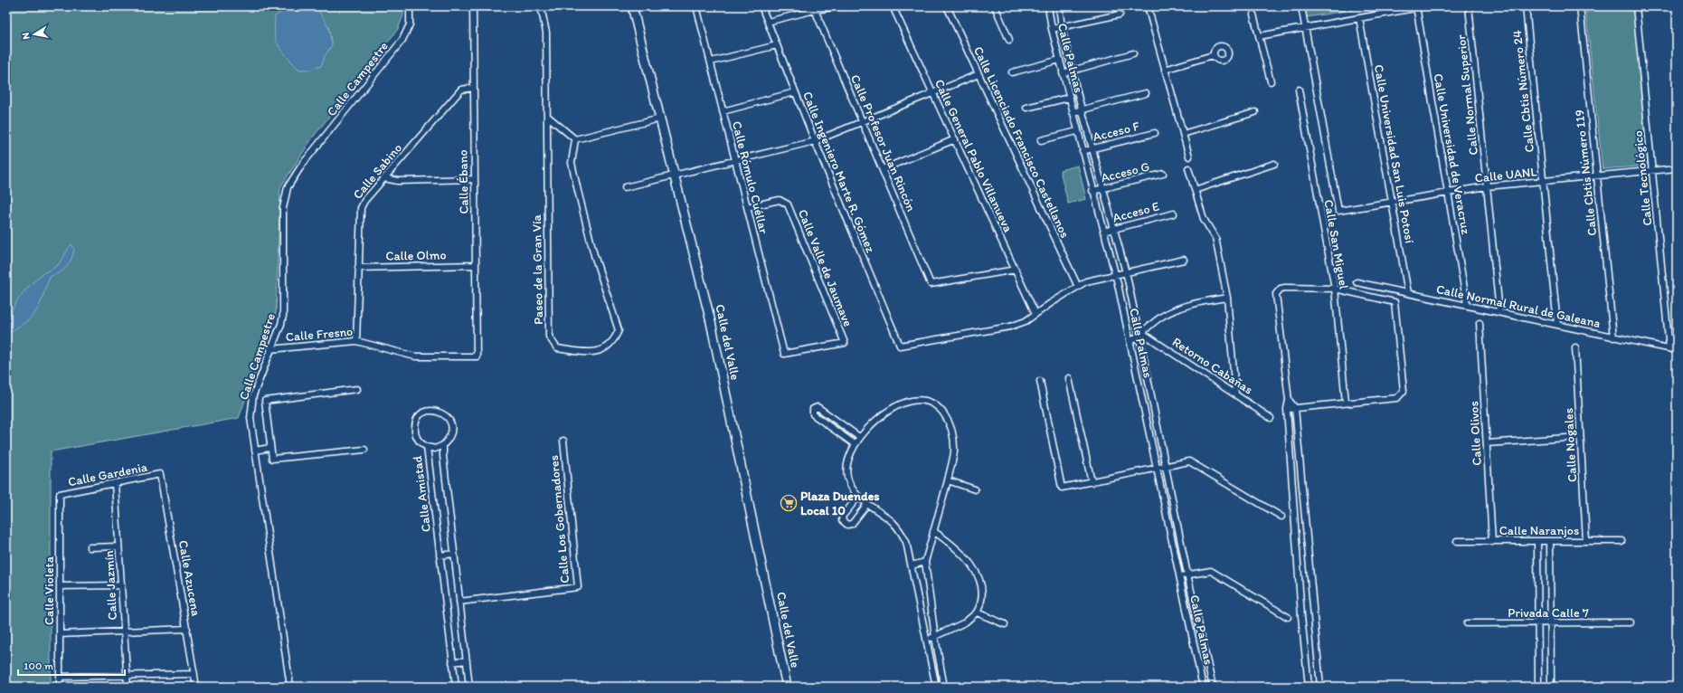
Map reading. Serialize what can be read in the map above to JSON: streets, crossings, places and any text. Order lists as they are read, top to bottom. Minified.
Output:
{"streets":{"street":["Calle Palmas","Calle Campestre","Calle Cbtis Número 24","Calle Normal Superior","Acceso F","Calle Licenciado Francisco Castellanos","Calle Profesor Juan Rincón","Calle Universidad San Luis Potosí","Calle Universidad de Veracruz","Calle General Pablo Villanueva","Calle Sabino","Calle Ingeniero Marte R. Gómez","Acceso G","Calle Cbtis Número 119","Calle UANL","Calle Rómulo Cuéllar","Calle Tecnológico","Calle Ébano","Acceso E","Calle San Miguel","Calle Olmo","Calle Valle de Jaumave","Paseo de la Gran Vía","Calle Normal Rural de Galeana","Calle Fresno","Calle del Valle","Retorno Cabañas","Calle Olivos","Calle Nogales","Calle Gardenia","Calle Amistad","Calle Los Gobernadores","Calle Naranjos","Calle Azucena","Calle Jazmín","Calle Violeta","Privada Calle 7"]},"crossings":[["Calle Palmas","Acceso F"],["Calle Palmas","Acceso G"],["Calle Palmas","Acceso E"],["Calle Palmas","Retorno Cabañas"],["Calle Campestre","Calle Fresno"],["Calle Cbtis Número 24","Calle UANL"],["Calle Cbtis Número 24","Calle Normal Rural de Galeana"],["Calle Normal Superior","Calle UANL"],["Calle Normal Superior","Calle Normal Rural de Galeana"],["Calle Profesor Juan Rincón","Calle General Pablo Villanueva"],["Calle Universidad San Luis Potosí","Calle UANL"],["Calle Universidad San Luis Potosí","Calle Normal Rural de Galeana"],["Calle Universidad de Veracruz","Calle UANL"],["Calle Universidad de Veracruz","Calle Normal Rural de Galeana"],["Calle General Pablo Villanueva","Calle Ingeniero Marte R. Gómez"],["Calle Sabino","Calle Ébano"],["Calle Sabino","Calle Olmo"],["Calle Sabino","Calle Fresno"],["Calle Cbtis Número 119","Calle UANL"],["Calle Cbtis Número 119","Calle Normal Rural de Galeana"],["Calle UANL","Calle Tecnológico"],["Calle Rómulo Cuéllar","Calle Valle de Jaumave"],["Calle Tecnológico","Calle Normal Rural de Galeana"],["Calle Ébano","Calle Olmo"],["Calle Ébano","Calle Fresno"],["Calle Olivos","Calle Naranjos"],["Calle Nogales","Calle Naranjos"],["Calle Gardenia","Calle Azucena"],["Calle Gardenia","Calle Jazmín"],["Calle Gardenia","Calle Violeta"],["Calle Amistad","Calle Los Gobernadores"]],"places":{"supermarket":["Plaza Duendes Local 10"]},"scale_bar":"100 m","north":"left"}
